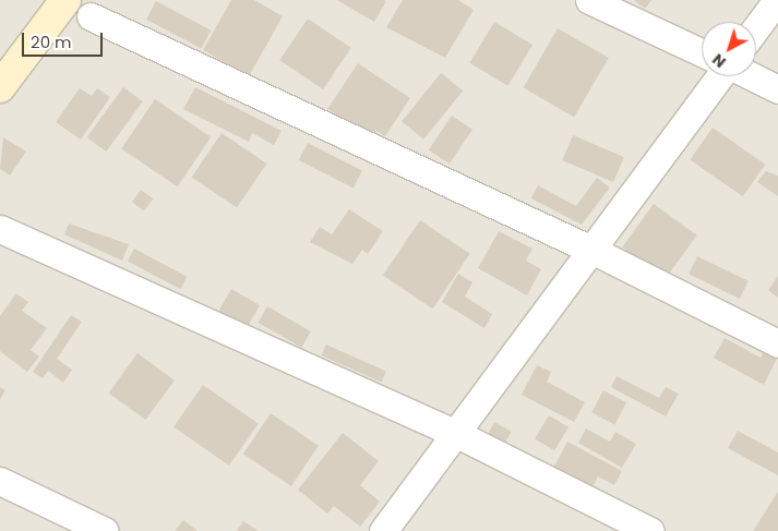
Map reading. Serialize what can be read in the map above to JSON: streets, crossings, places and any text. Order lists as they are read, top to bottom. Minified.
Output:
{"scale_bar":"20 m","north":"bottom left"}
